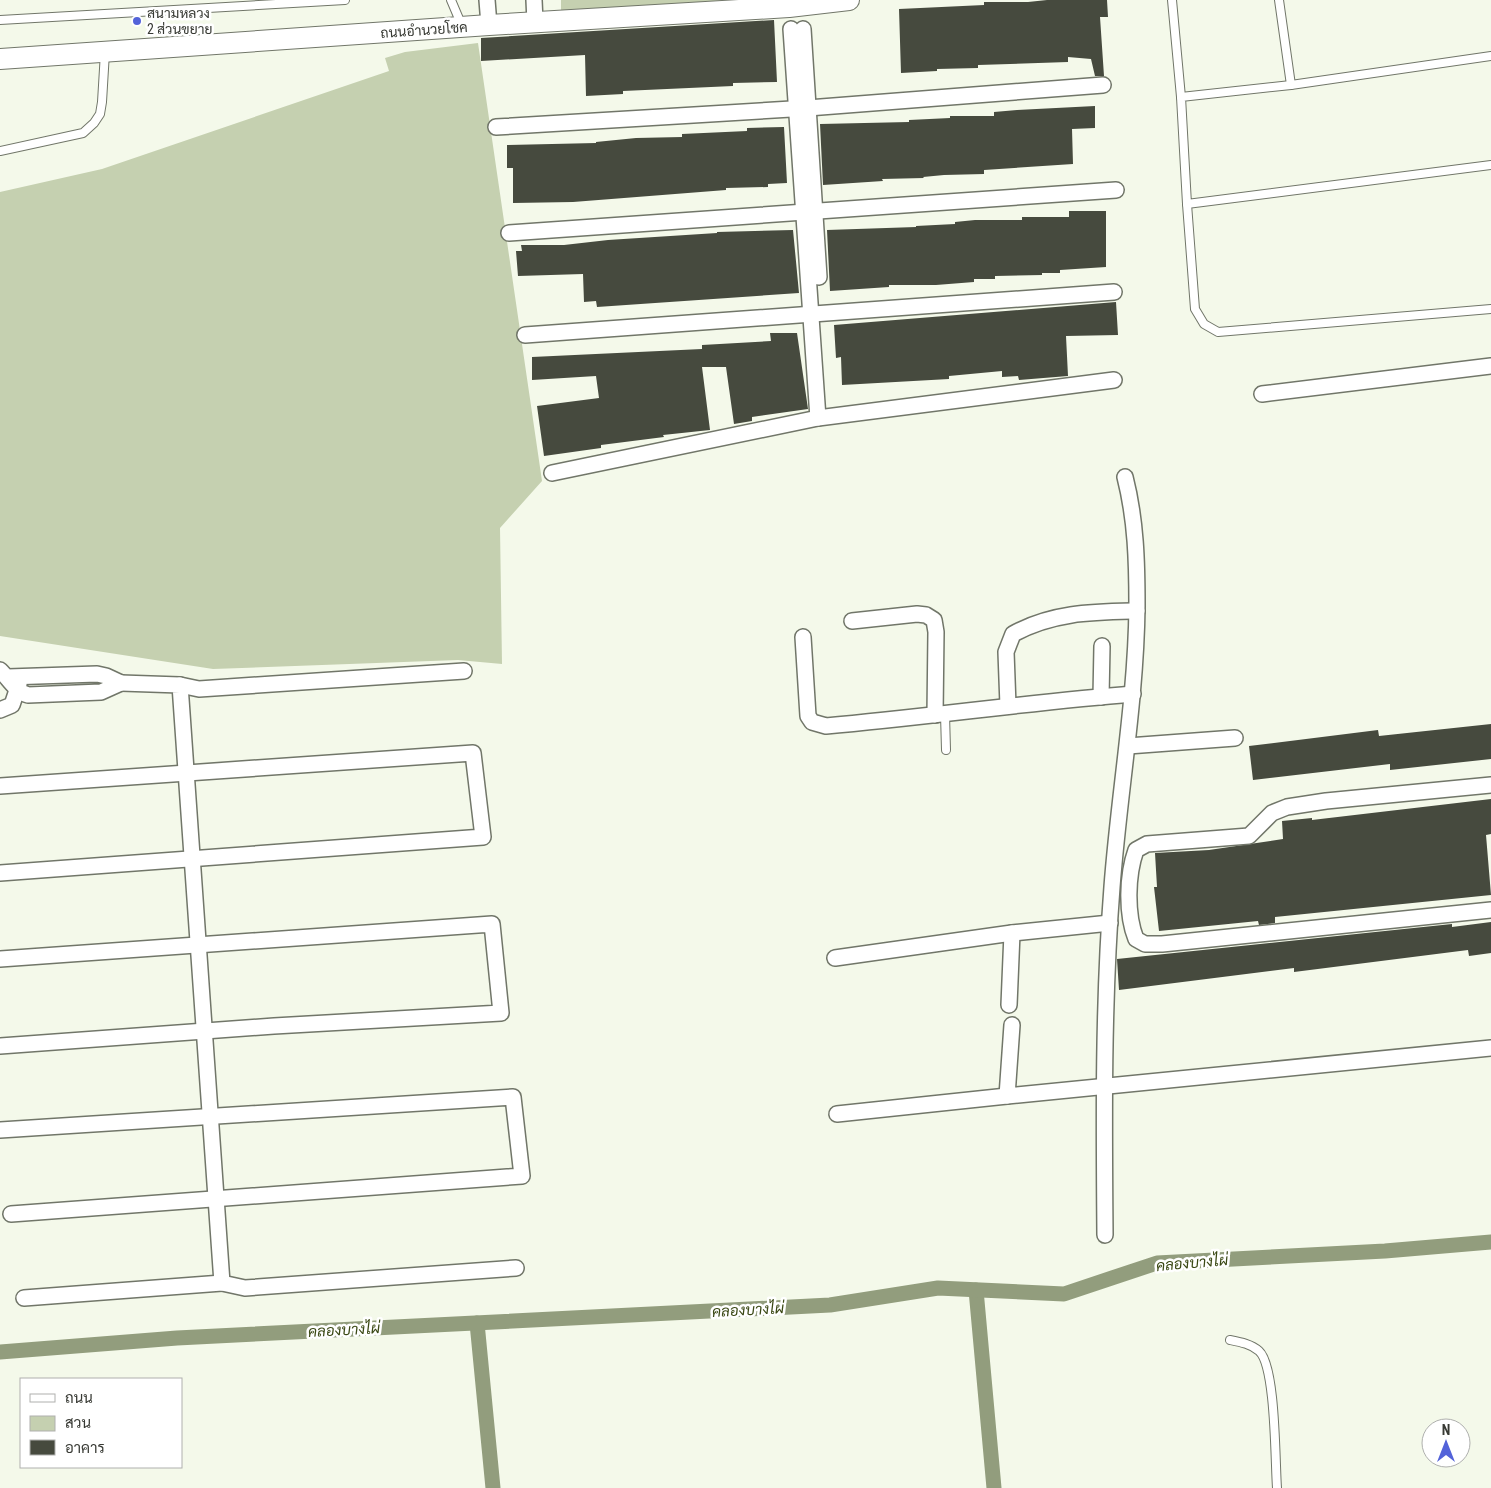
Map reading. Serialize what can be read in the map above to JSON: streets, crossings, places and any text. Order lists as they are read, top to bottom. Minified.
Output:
{"streets":{"street":["ถนนอำนวยโชค"]},"water":["คลองบางไผ่"],"places":["สนามหลวง 2 ส่วนขยาย"],"legend":["ถนน","สวน","อาคาร"],"north":"top"}
